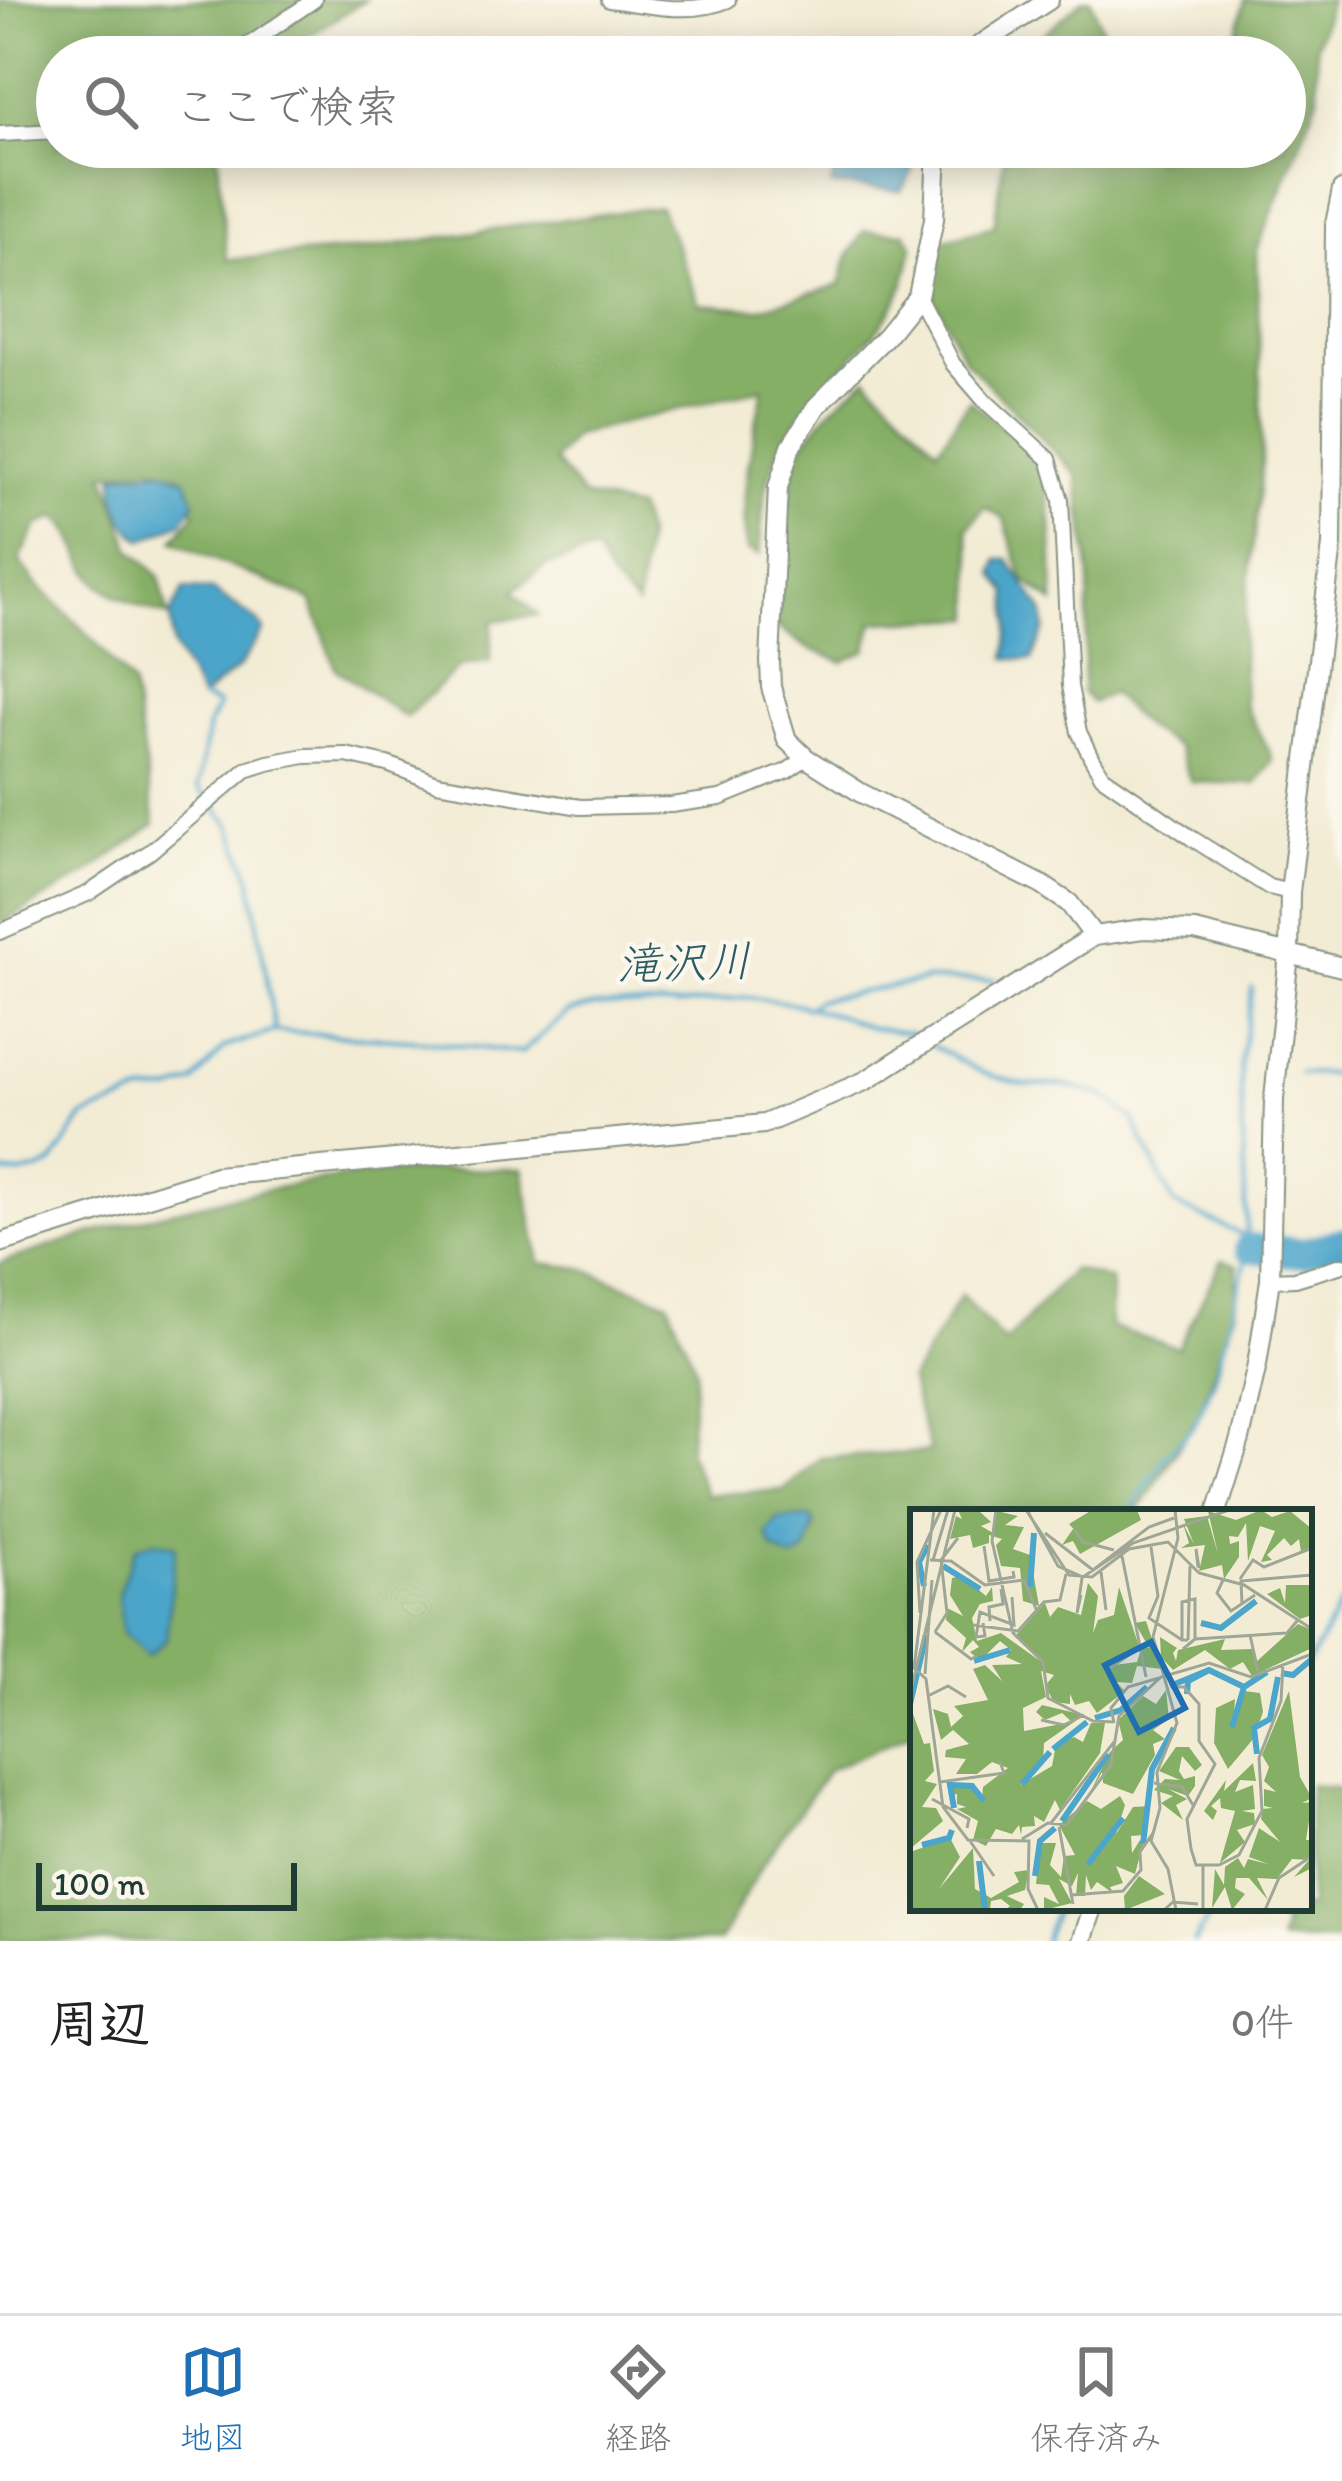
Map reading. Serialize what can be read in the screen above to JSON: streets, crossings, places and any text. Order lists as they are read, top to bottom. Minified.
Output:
{"water":["滝沢川"],"scale_bar":"100 m","page":{"search":"ここで検索","scale":"100 m","heading":["周辺","0件"],"nav":["地図","経路","保存済み"]}}
